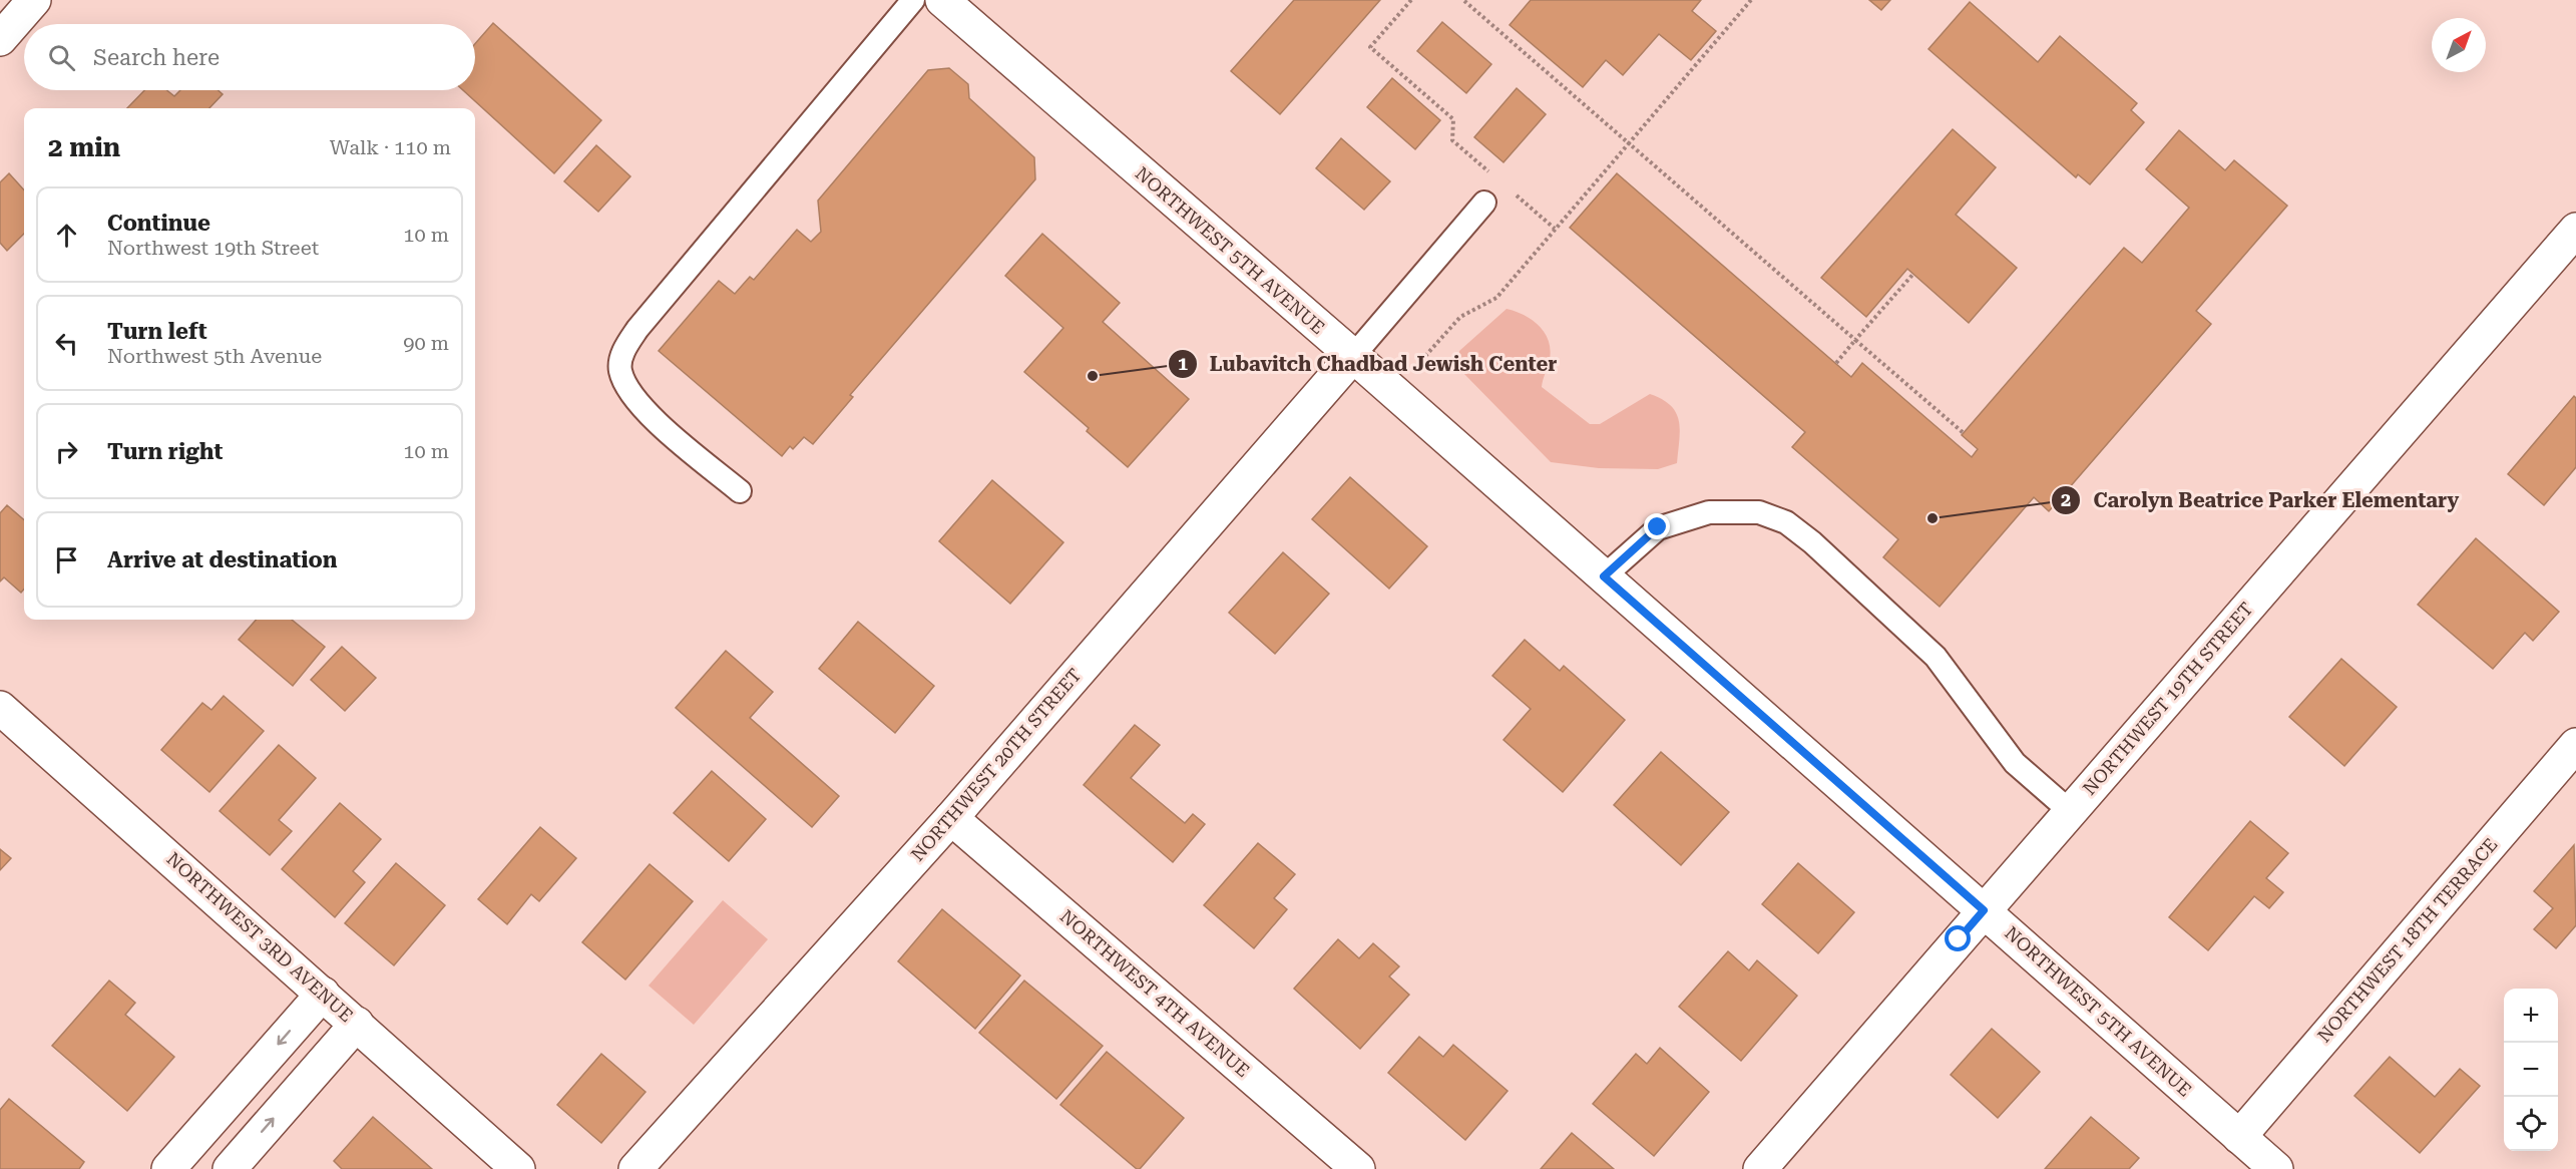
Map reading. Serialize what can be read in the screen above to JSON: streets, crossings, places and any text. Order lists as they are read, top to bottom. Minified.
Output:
{"streets":{"street":["NORTHWEST 5TH AVENUE","NORTHWEST 19TH STREET","NORTHWEST 20TH STREET","NORTHWEST 3RD AVENUE","NORTHWEST 18TH TERRACE","NORTHWEST 4TH AVENUE"]},"crossings":[["NORTHWEST 5TH AVENUE","NORTHWEST 19TH STREET"],["NORTHWEST 5TH AVENUE","NORTHWEST 20TH STREET"],["NORTHWEST 5TH AVENUE","NORTHWEST 18TH TERRACE"],["NORTHWEST 20TH STREET","NORTHWEST 4TH AVENUE"]],"places":["Lubavitch Chadbad Jewish Center","Carolyn Beatrice Parker Elementary"],"north":"top right","page":{"search":"Search here","heading":["2 min","Walk · 110 m"],"list":[["Continue","Northwest 19th Street","10 m"],["Turn left","Northwest 5th Avenue","90 m"],["Turn right","10 m"],"Arrive at destination"],"map_buttons":["+","−"]}}
